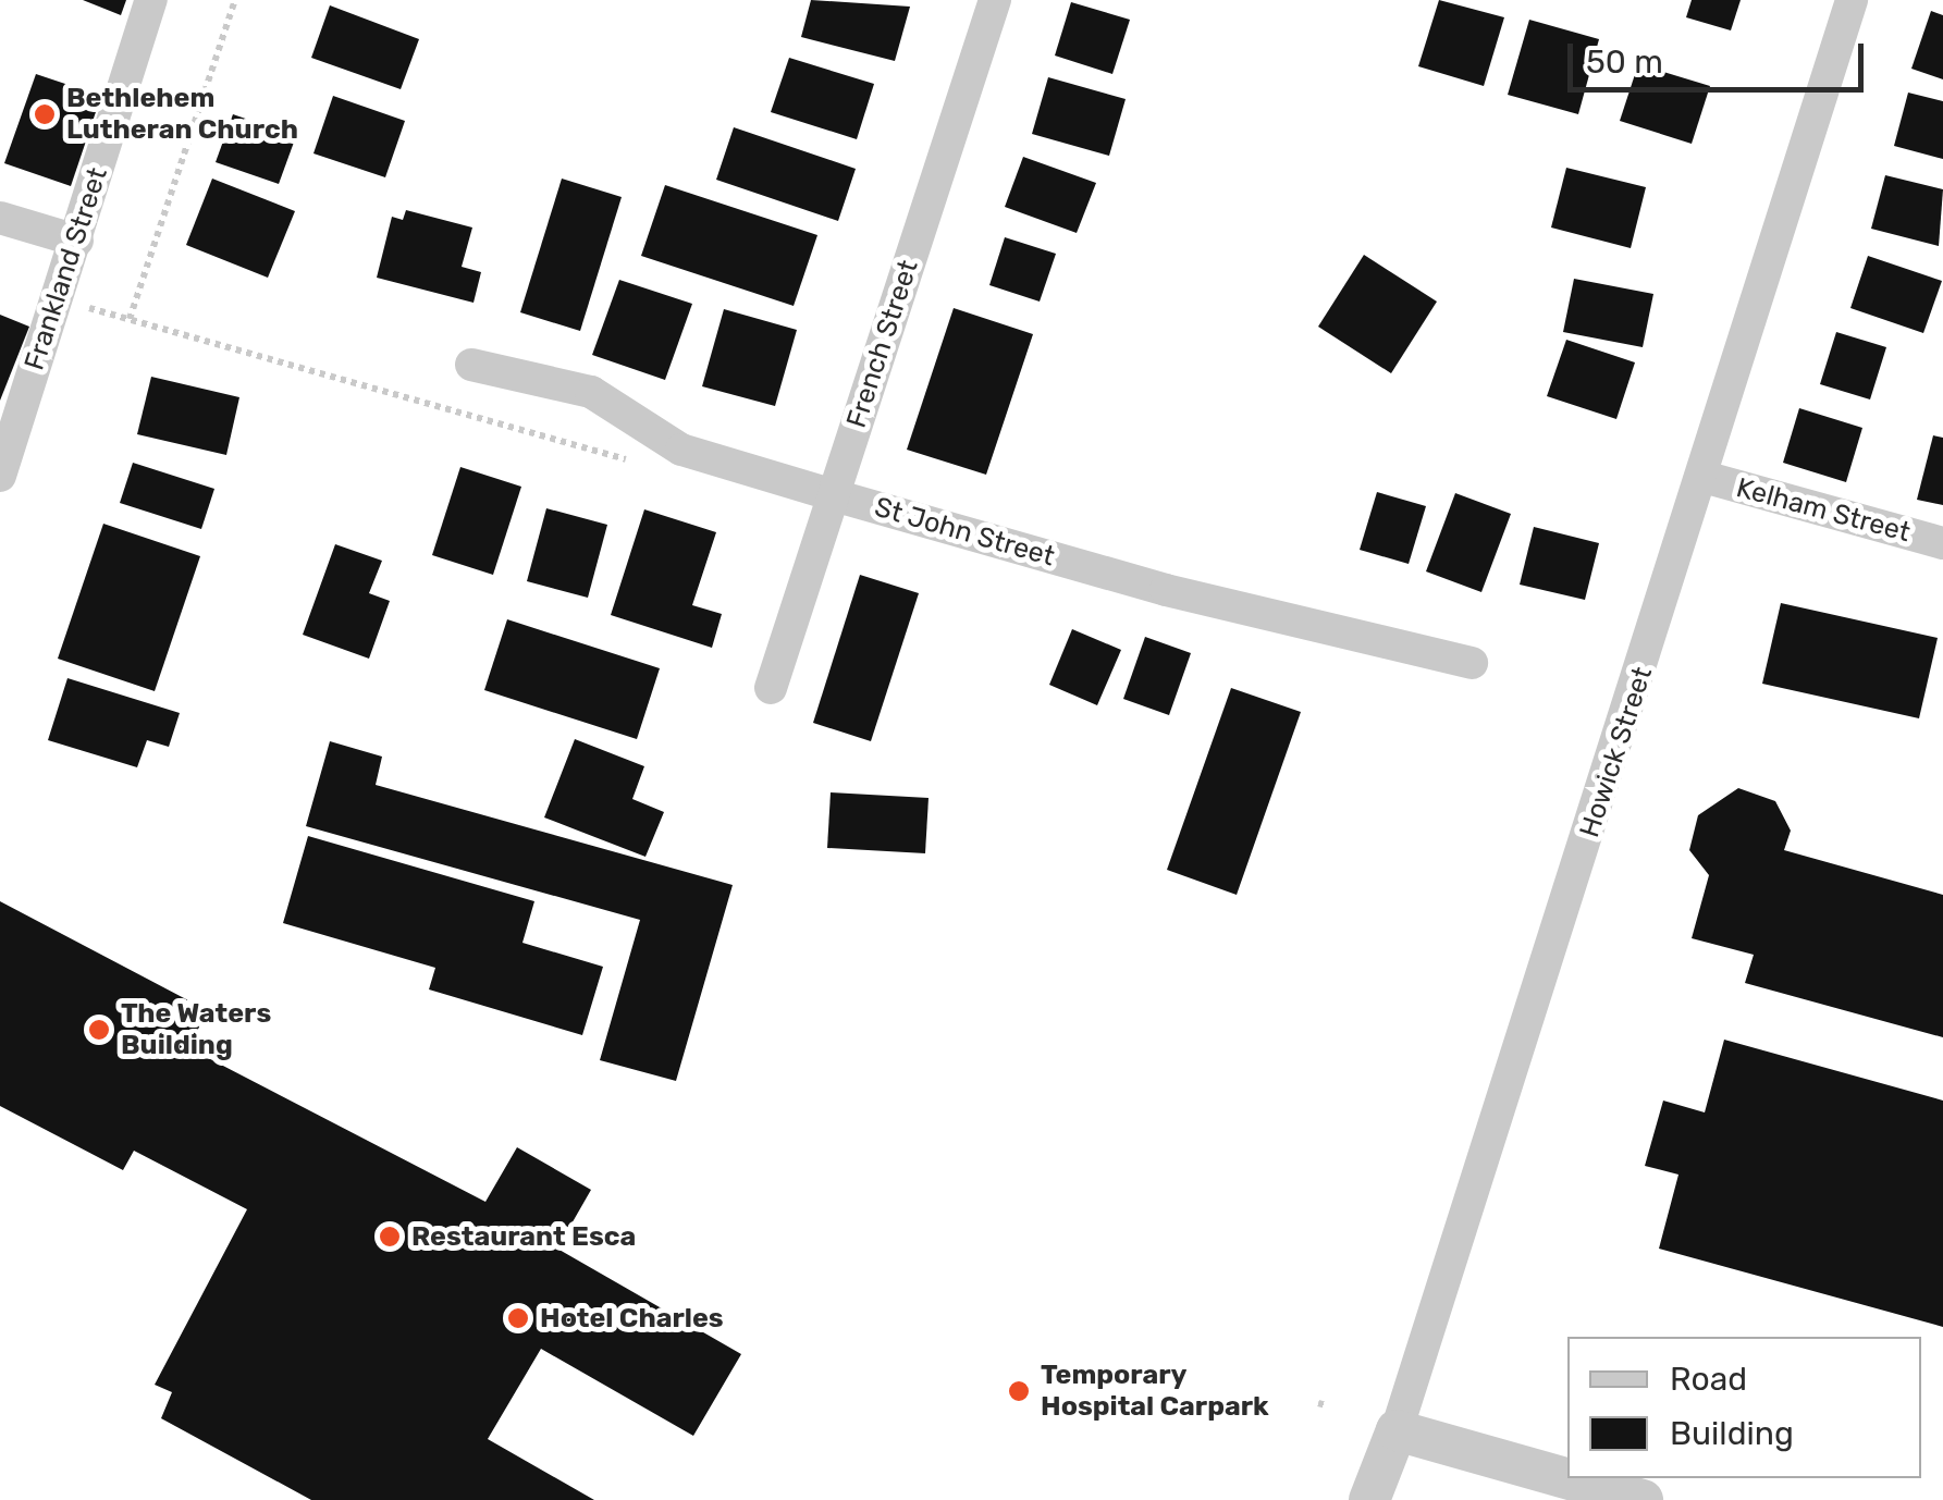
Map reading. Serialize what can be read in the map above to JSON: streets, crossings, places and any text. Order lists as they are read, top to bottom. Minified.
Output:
{"streets":{"street":["Frankland Street","French Street","Kelham Street","St John Street","Howick Street"]},"crossings":[["French Street","St John Street"],["Kelham Street","Howick Street"]],"places":["Bethlehem Lutheran Church","The Waters Building","Restaurant Esca","Hotel Charles","Temporary Hospital Carpark"],"legend":["Road","Building"],"scale_bar":"50 m"}
